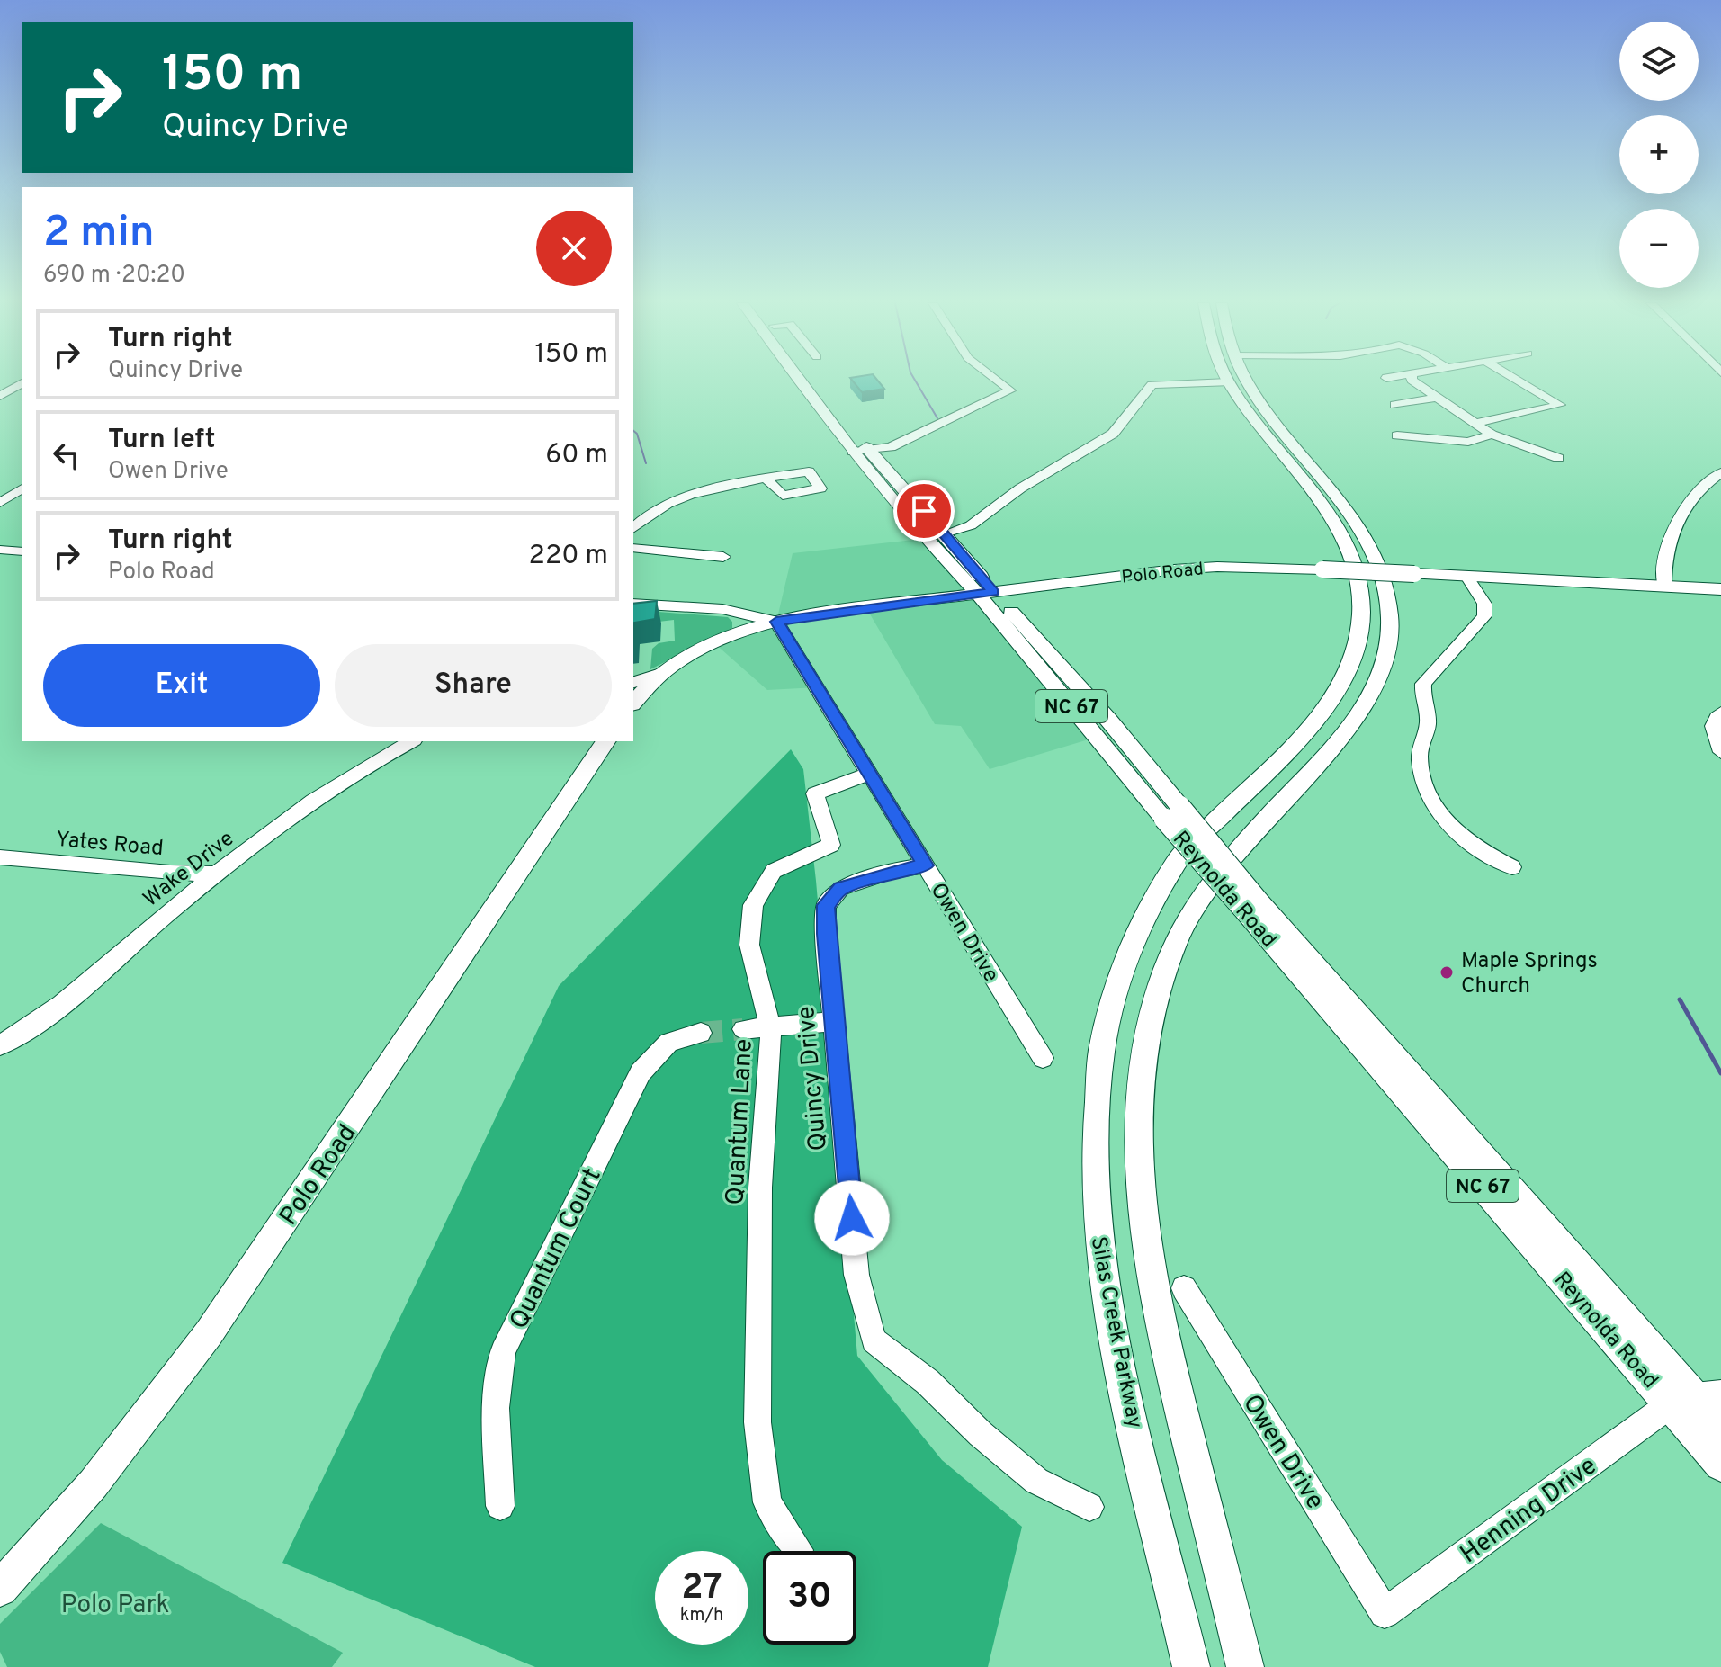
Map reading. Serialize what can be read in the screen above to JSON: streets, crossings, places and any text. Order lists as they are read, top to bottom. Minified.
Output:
{"streets":{"main road":["Polo Road","NC 67","Reynolda Road","Silas Creek Parkway"],"street":["Yates Road","Wake Drive","Owen Drive","Quincy Drive","Quantum Lane","Quantum Court","Henning Drive"]},"crossings":[["Polo Road","Reynolda Road"],["Polo Road","Owen Drive"],["Yates Road","Wake Drive"],["Reynolda Road","Henning Drive"],["Owen Drive","Quincy Drive"],["Owen Drive","Quantum Lane"],["Owen Drive","Henning Drive"]],"parks":["Polo Park"],"places":["Maple Springs Church"],"page":{"map_buttons":["+","−"],"turn":["150 m","Quincy Drive"],"heading":["2 min","690 m · 20:20"],"list":[{"name":"Turn right","note":"Quincy Drive","value":"150 m"},{"name":"Turn left","note":"Owen Drive","value":"60 m"},{"name":"Turn right","note":"Polo Road","value":"220 m"}],"buttons":["Exit","Share"],"speed":"27 km/h","limit":"30"}}
